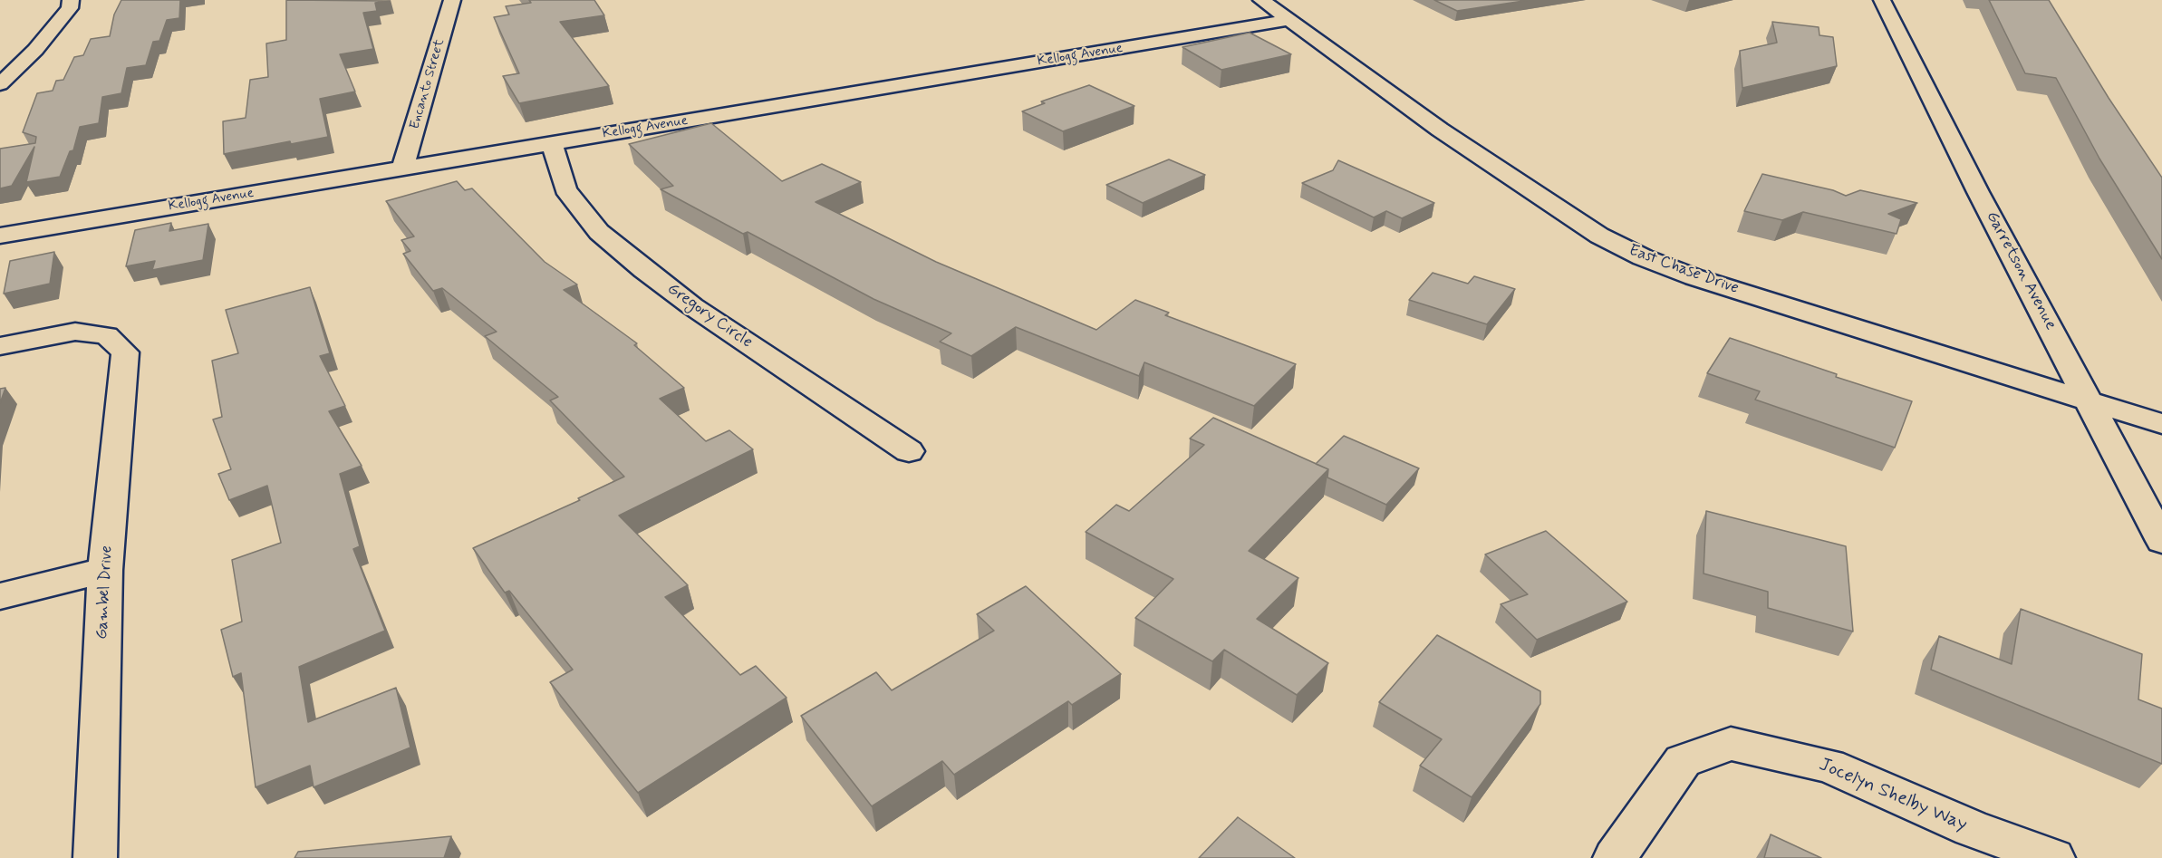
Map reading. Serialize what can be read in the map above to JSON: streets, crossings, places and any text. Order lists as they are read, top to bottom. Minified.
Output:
{"streets":{"street":["Kellogg Avenue","Encanto Street","East Chase Drive","Garretson Avenue","Gregory Circle","Gambel Drive","Jocelyn Shelby Way"]},"crossings":[["Kellogg Avenue","Encanto Street"],["Kellogg Avenue","East Chase Drive"],["Kellogg Avenue","Gregory Circle"],["East Chase Drive","Garretson Avenue"]]}
